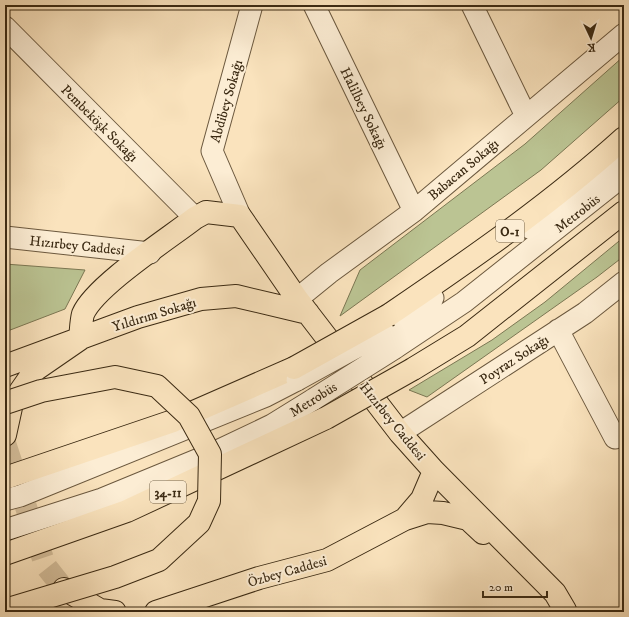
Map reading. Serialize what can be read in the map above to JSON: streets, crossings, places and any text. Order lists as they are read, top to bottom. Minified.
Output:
{"streets":{"main road":["O-1","Hızırbey Caddesi","Yıldırım Sokağı","34-11","Özbey Caddesi"],"street":["Abdibey Sokağı","Halilbey Sokağı","Pembeköşk Sokağı","Babacan Sokağı","Metrobüs","Poyraz Sokağı"]},"crossings":[["Abdibey Sokağı","Hızırbey Caddesi"],["Halilbey Sokağı","Babacan Sokağı"],["Babacan Sokağı","Hızırbey Caddesi"],["Babacan Sokağı","Yıldırım Sokağı"],["Metrobüs","O-1"],["Hızırbey Caddesi","Yıldırım Sokağı"],["Hızırbey Caddesi","Poyraz Sokağı"],["Hızırbey Caddesi","Özbey Caddesi"]],"scale_bar":"20 m","north":"bottom"}
